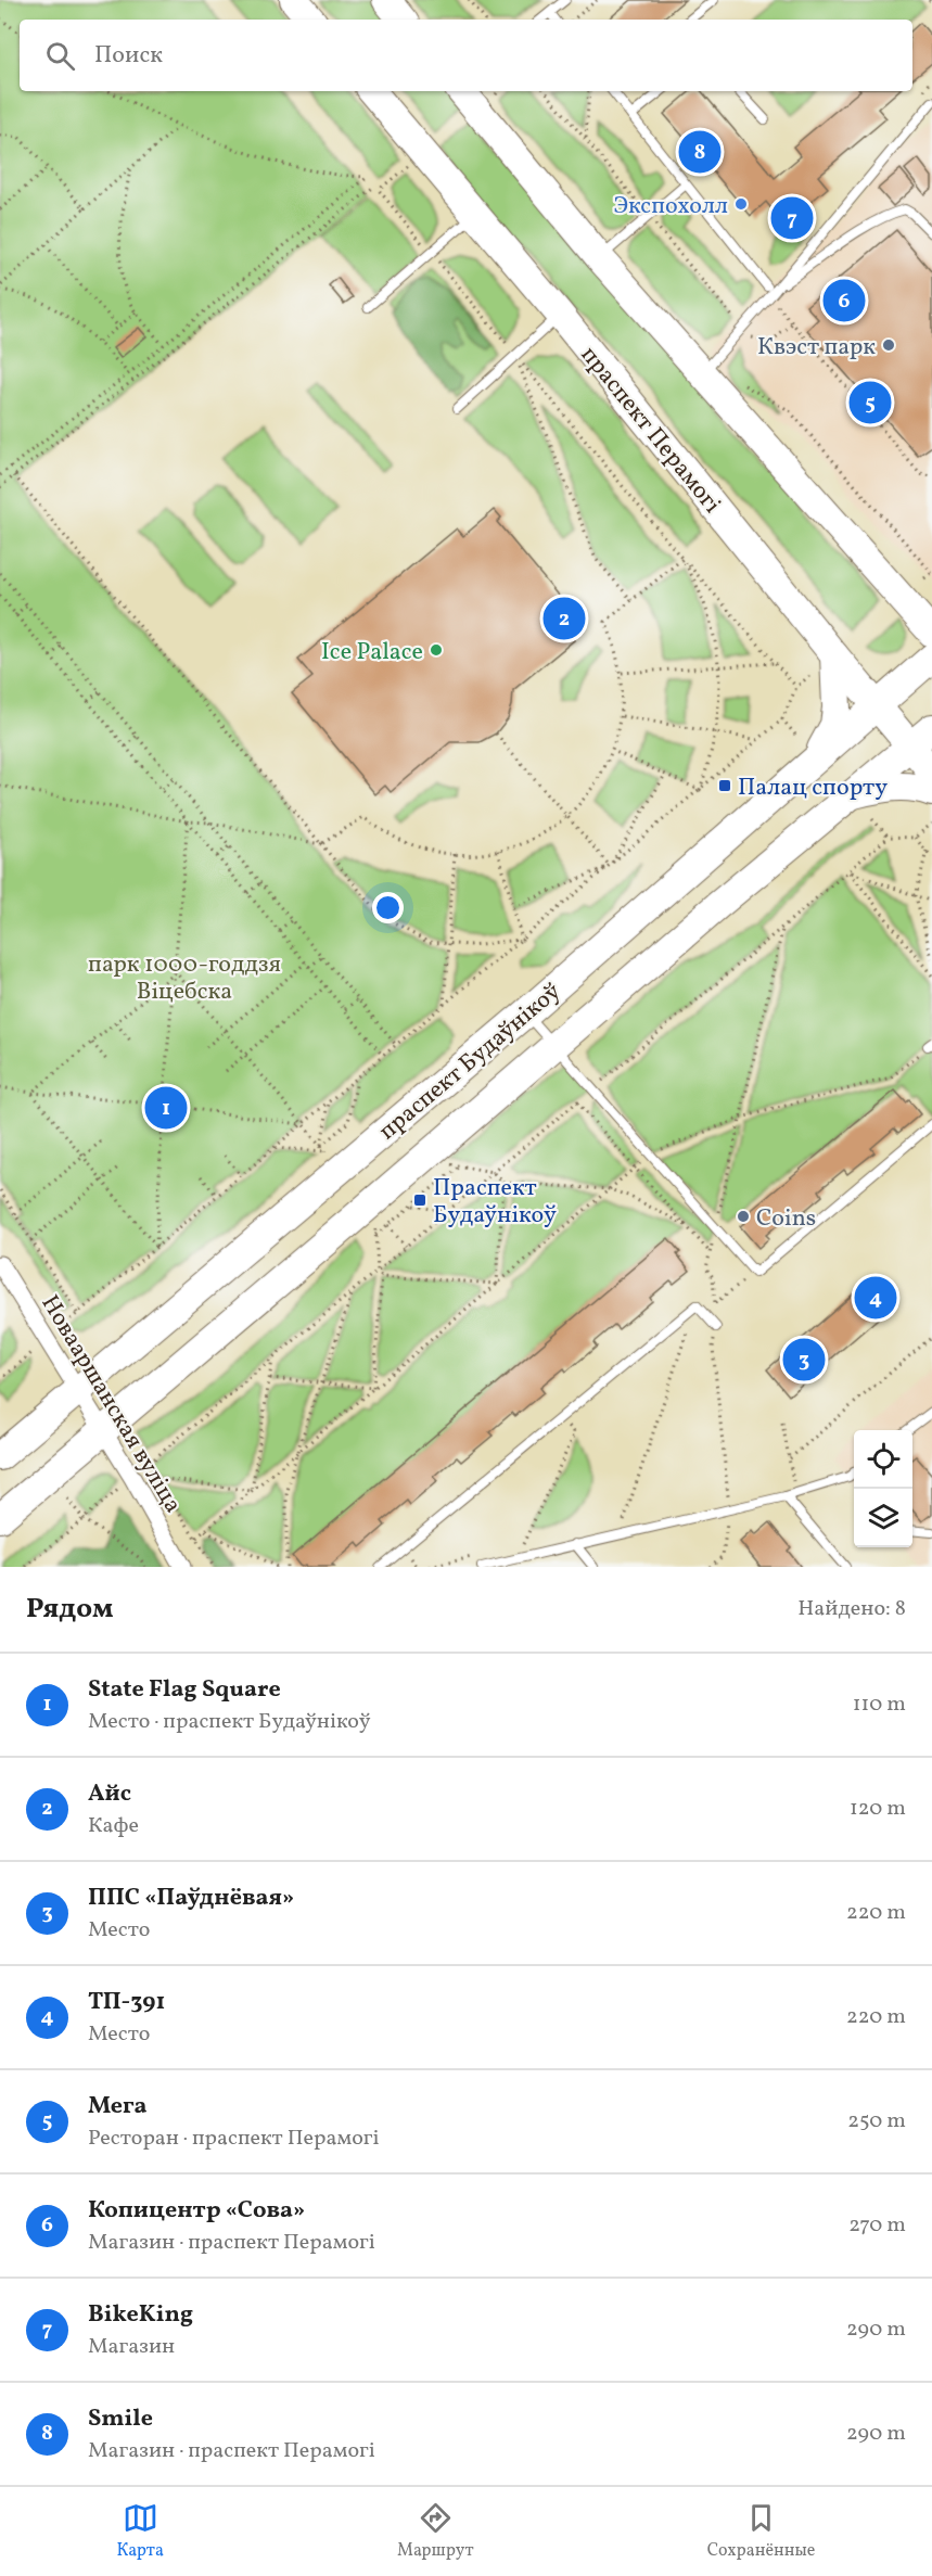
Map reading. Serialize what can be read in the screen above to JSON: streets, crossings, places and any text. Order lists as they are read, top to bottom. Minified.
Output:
{"streets":{"main road":["праспект Перамогі","праспект Будаўнікоў"],"street":["Новааршанская вуліца"]},"crossings":[["праспект Перамогі","праспект Будаўнікоў"],["праспект Будаўнікоў","Новааршанская вуліца"]],"parks":["парк 1000-годдзя Віцебска"],"places":{"other":["Экспохолл","Квэст парк","Ice Palace","Coins"],"transit":["Палац спорту","Праспект Будаўнікоў"]},"page":{"search":"Поиск","pins":["8","7","6","5","2","1","4","3"],"heading":["Рядом","Найдено: 8"],"list":[{"mark":"1","name":"State Flag Square","note":"Место · праспект Будаўнікоў","value":"110 m"},{"mark":"2","name":"Айс","note":"Кафе","value":"120 m"},{"mark":"3","name":"ППС «Паўднёвая»","note":"Место","value":"220 m"},{"mark":"4","name":"ТП-391","note":"Место","value":"220 m"},{"mark":"5","name":"Мега","note":"Ресторан · праспект Перамогі","value":"250 m"},{"mark":"6","name":"Копицентр «Сова»","note":"Магазин · праспект Перамогі","value":"270 m"},{"mark":"7","name":"BikeKing","note":"Магазин","value":"290 m"},{"mark":"8","name":"Smile","note":"Магазин · праспект Перамогі","value":"290 m"}],"nav":["Карта","Маршрут","Сохранённые"]}}
